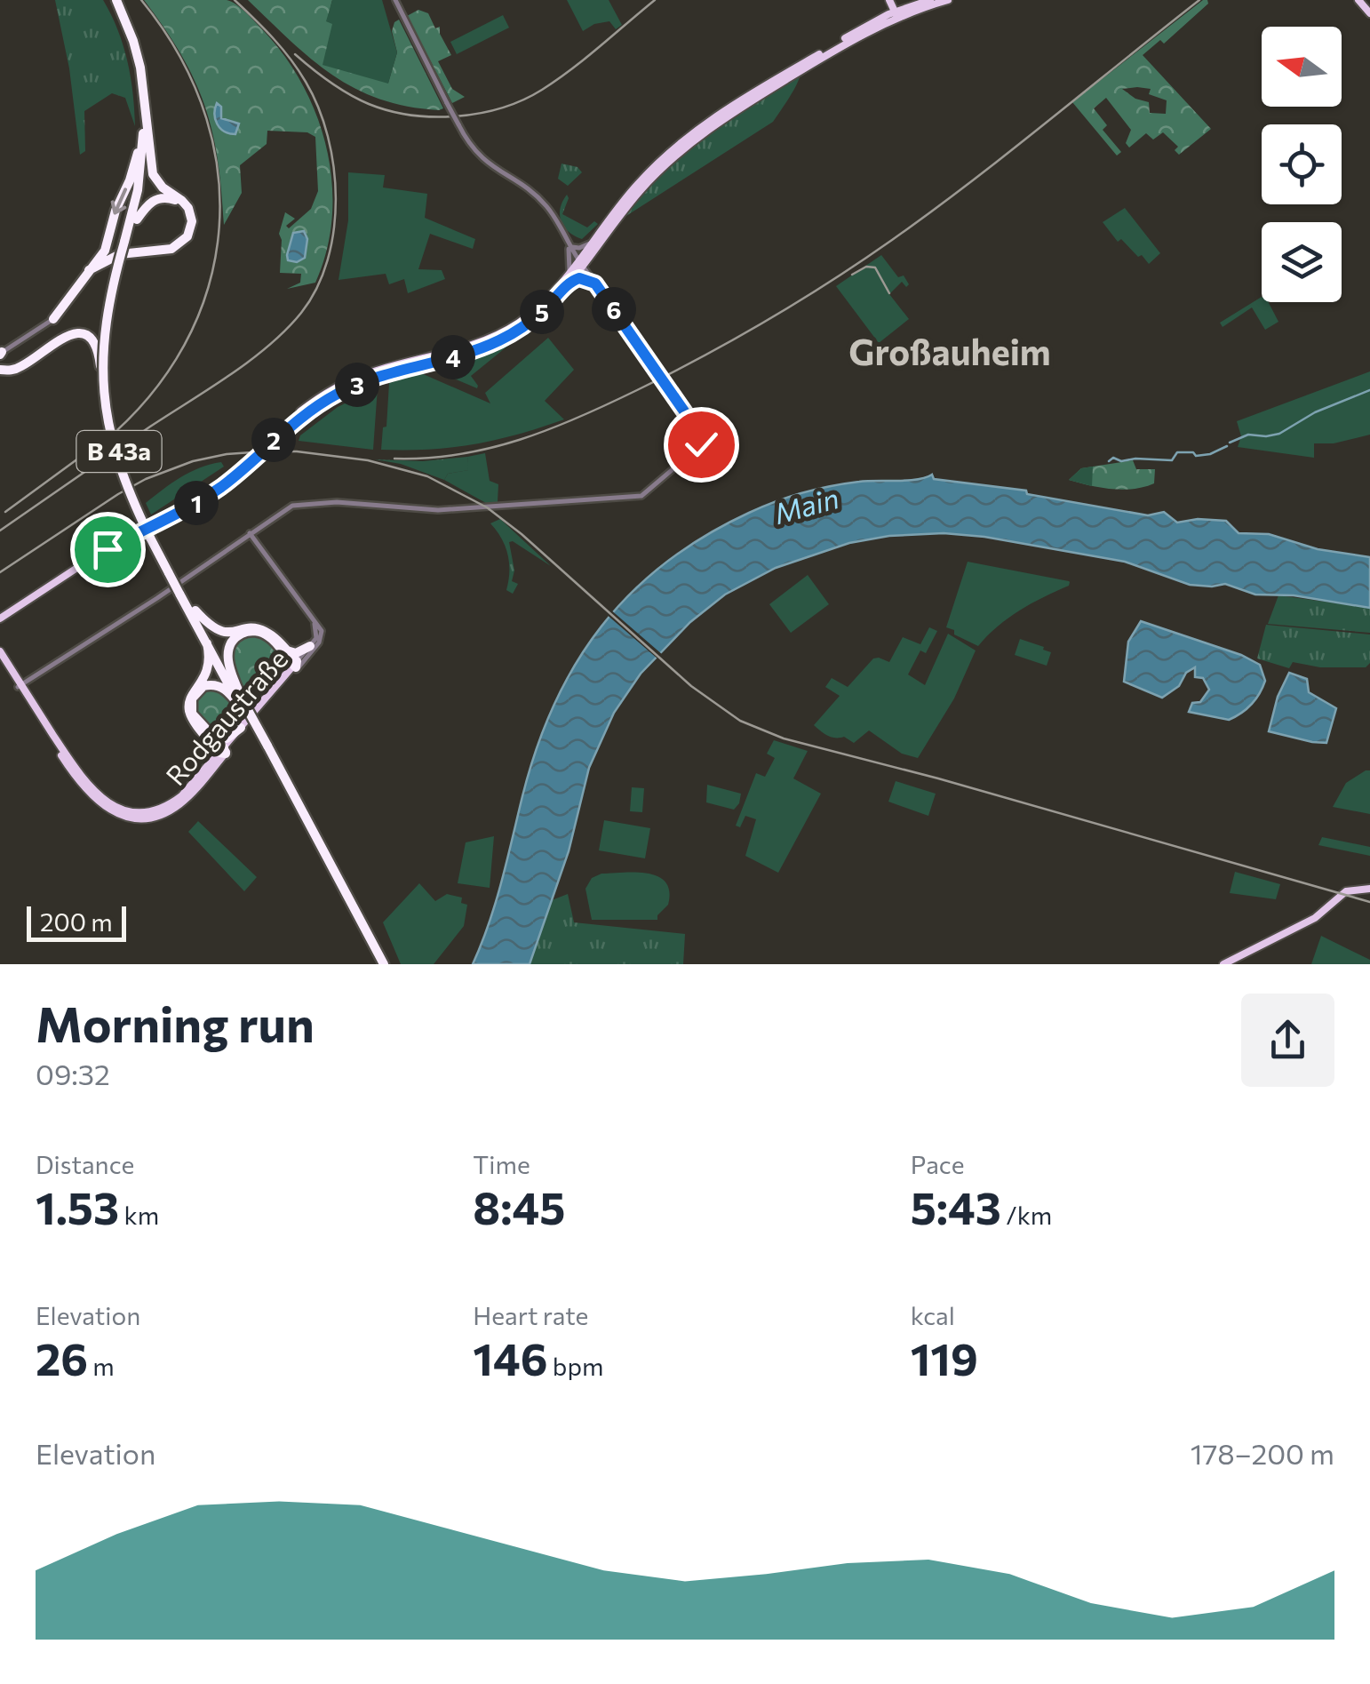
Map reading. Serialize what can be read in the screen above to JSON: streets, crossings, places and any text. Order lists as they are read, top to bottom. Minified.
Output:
{"streets":{"highway":["B 43a"],"main road":["Rodgaustraße"]},"districts":["Großauheim"],"water":["Main"],"scale_bar":"200 m","north":"left","page":{"pins":["6","5","4","3","2","1"],"scale":"200 m","heading":["Morning run","09:32"],"stats":[["Distance","1.53 km"],["Time","8:45"],["Pace","5:43 /km"],["Elevation","26 m"],["Heart rate","146 bpm"],["kcal","119"]],"chart":["Elevation","178–200 m"]}}
